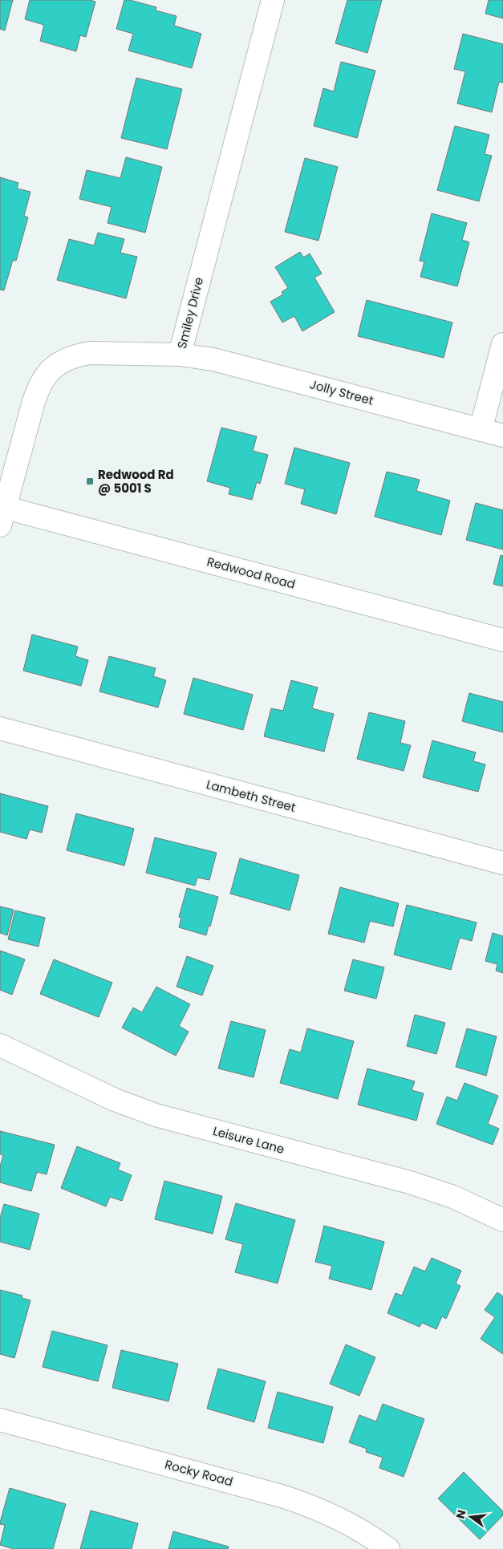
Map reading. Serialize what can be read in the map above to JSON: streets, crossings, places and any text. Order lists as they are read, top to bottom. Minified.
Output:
{"streets":{"street":["Smiley Drive","Jolly Street","Redwood Road","Lambeth Street","Leisure Lane","Rocky Road"]},"crossings":[["Smiley Drive","Jolly Street"],["Smiley Drive","Redwood Road"]],"places":{"transit":["Redwood Rd @ 5001 S"]},"north":"left"}
